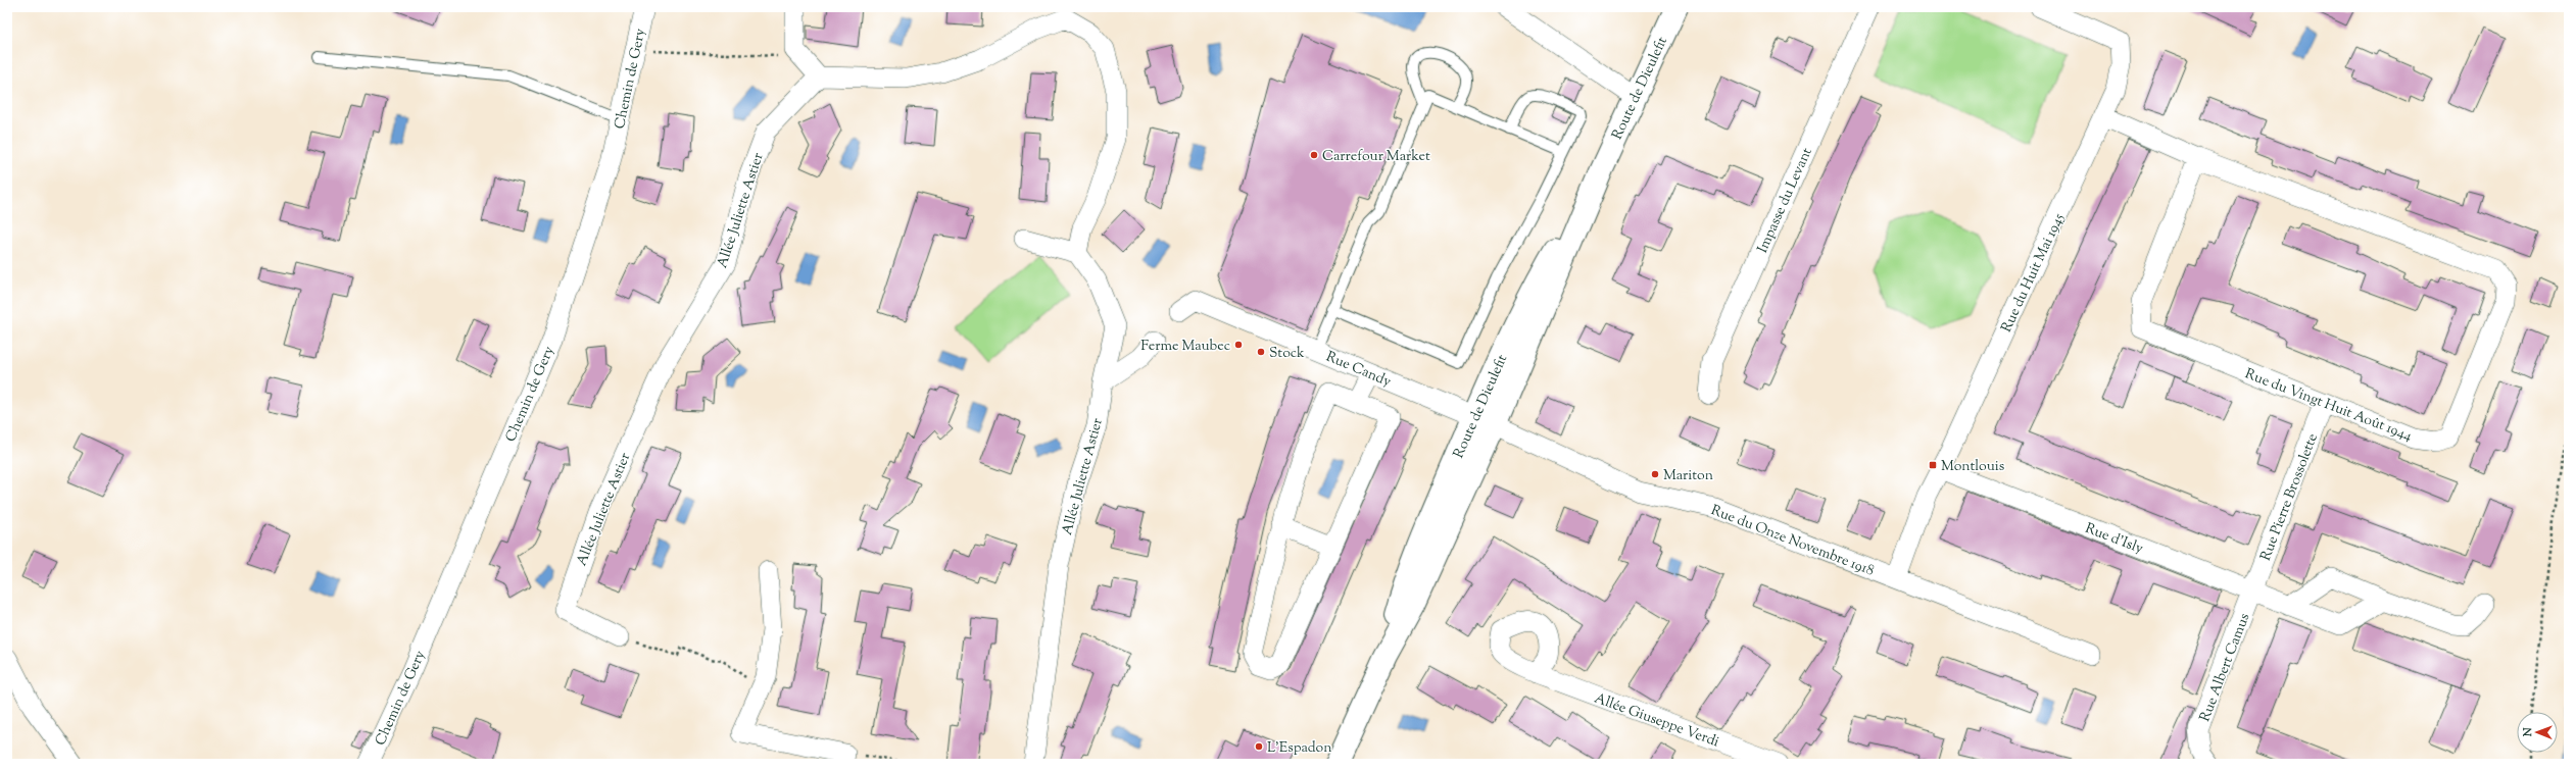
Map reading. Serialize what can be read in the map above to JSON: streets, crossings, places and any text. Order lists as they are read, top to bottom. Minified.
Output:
{"streets":{"main road":["Route de Dieulefit"],"street":["Chemin de Gery","Impasse du Levant","Allée Juliette Astier","Rue du Huit Mai 1945","Rue Candy","Rue du Vingt Huit Août 1944","Rue Pierre Brossolette","Rue d'Isly","Rue du Onze Novembre 1918","Rue Albert Camus","Allée Giuseppe Verdi"]},"crossings":[["Route de Dieulefit","Rue Candy"],["Route de Dieulefit","Rue du Onze Novembre 1918"],["Rue du Huit Mai 1945","Rue du Vingt Huit Août 1944"],["Rue du Huit Mai 1945","Rue d'Isly"],["Rue du Huit Mai 1945","Rue du Onze Novembre 1918"],["Rue Candy","Rue du Onze Novembre 1918"],["Rue du Vingt Huit Août 1944","Rue Pierre Brossolette"],["Rue Pierre Brossolette","Rue d'Isly"],["Rue Pierre Brossolette","Rue Albert Camus"],["Rue d'Isly","Rue Albert Camus"]],"places":{"other":["Carrefour Market","Ferme Maubec","Stock","Mariton","L'Espadon"],"transit":["Montlouis"]},"north":"left"}
